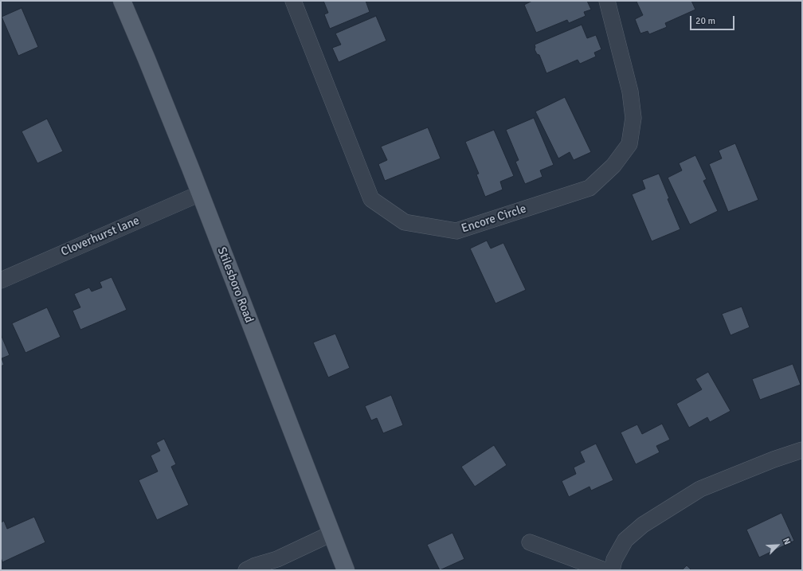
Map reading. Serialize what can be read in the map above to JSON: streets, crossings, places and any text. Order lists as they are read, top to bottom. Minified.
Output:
{"streets":{"main road":["Stilesboro Road"],"street":["Encore Circle","Cloverhurst lane"]},"crossings":[["Cloverhurst lane","Stilesboro Road"]],"scale_bar":"20 m","north":"top right"}
